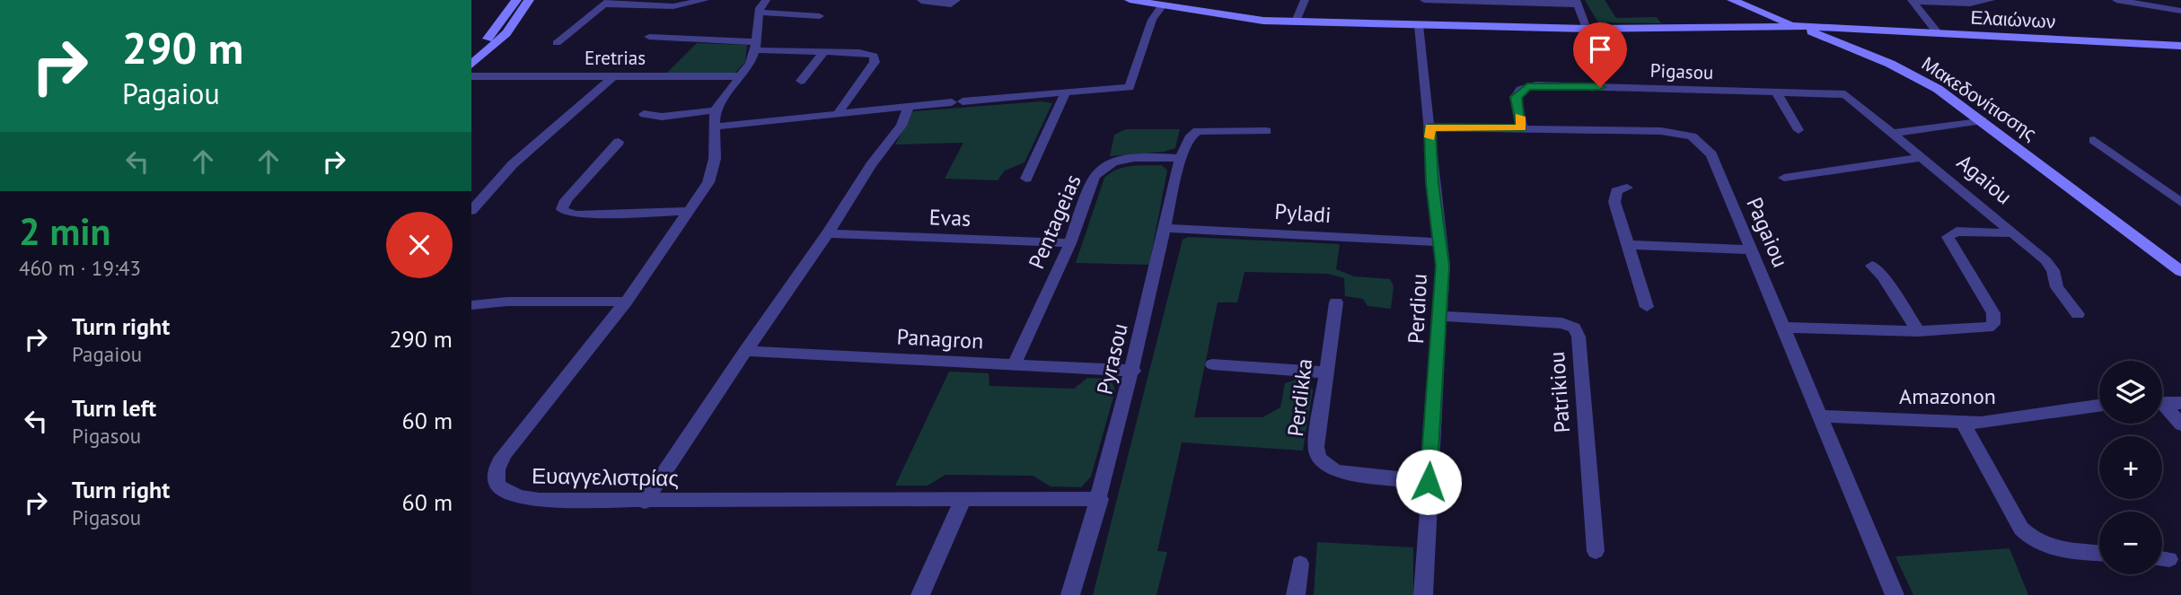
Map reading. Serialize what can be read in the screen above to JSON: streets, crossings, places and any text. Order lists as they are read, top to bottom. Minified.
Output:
{"streets":{"main road":["Ελαιώνων","Μακεδονίτισσης"],"street":["Eretrias","Pigasou","Agaiou","Pyladi","Evas","Pentageias","Pagaiou","Perdiou","Panagron","Pyrasou","Patrikiou","Amazonon","Perdikka","Ευαγγελιστρίας"]},"crossings":[["Ελαιώνων","Μακεδονίτισσης"],["Ελαιώνων","Perdiou"],["Pigasou","Agaiou"],["Pigasou","Pagaiou"],["Pyladi","Perdiou"],["Pyladi","Pyrasou"],["Evas","Pentageias"],["Pentageias","Panagron"],["Pentageias","Pyrasou"],["Pagaiou","Perdiou"],["Pagaiou","Amazonon"],["Perdiou","Patrikiou"],["Perdiou","Perdikka"],["Panagron","Pyrasou"],["Pyrasou","Ευαγγελιστρίας"]],"page":{"turn":["290 m","Pagaiou"],"heading":["2 min","460 m · 19:43"],"list":[{"name":"Turn right","note":"Pagaiou","value":"290 m"},{"name":"Turn left","note":"Pigasou","value":"60 m"},{"name":"Turn right","note":"Pigasou","value":"60 m"}],"map_buttons":["+","−"]}}
